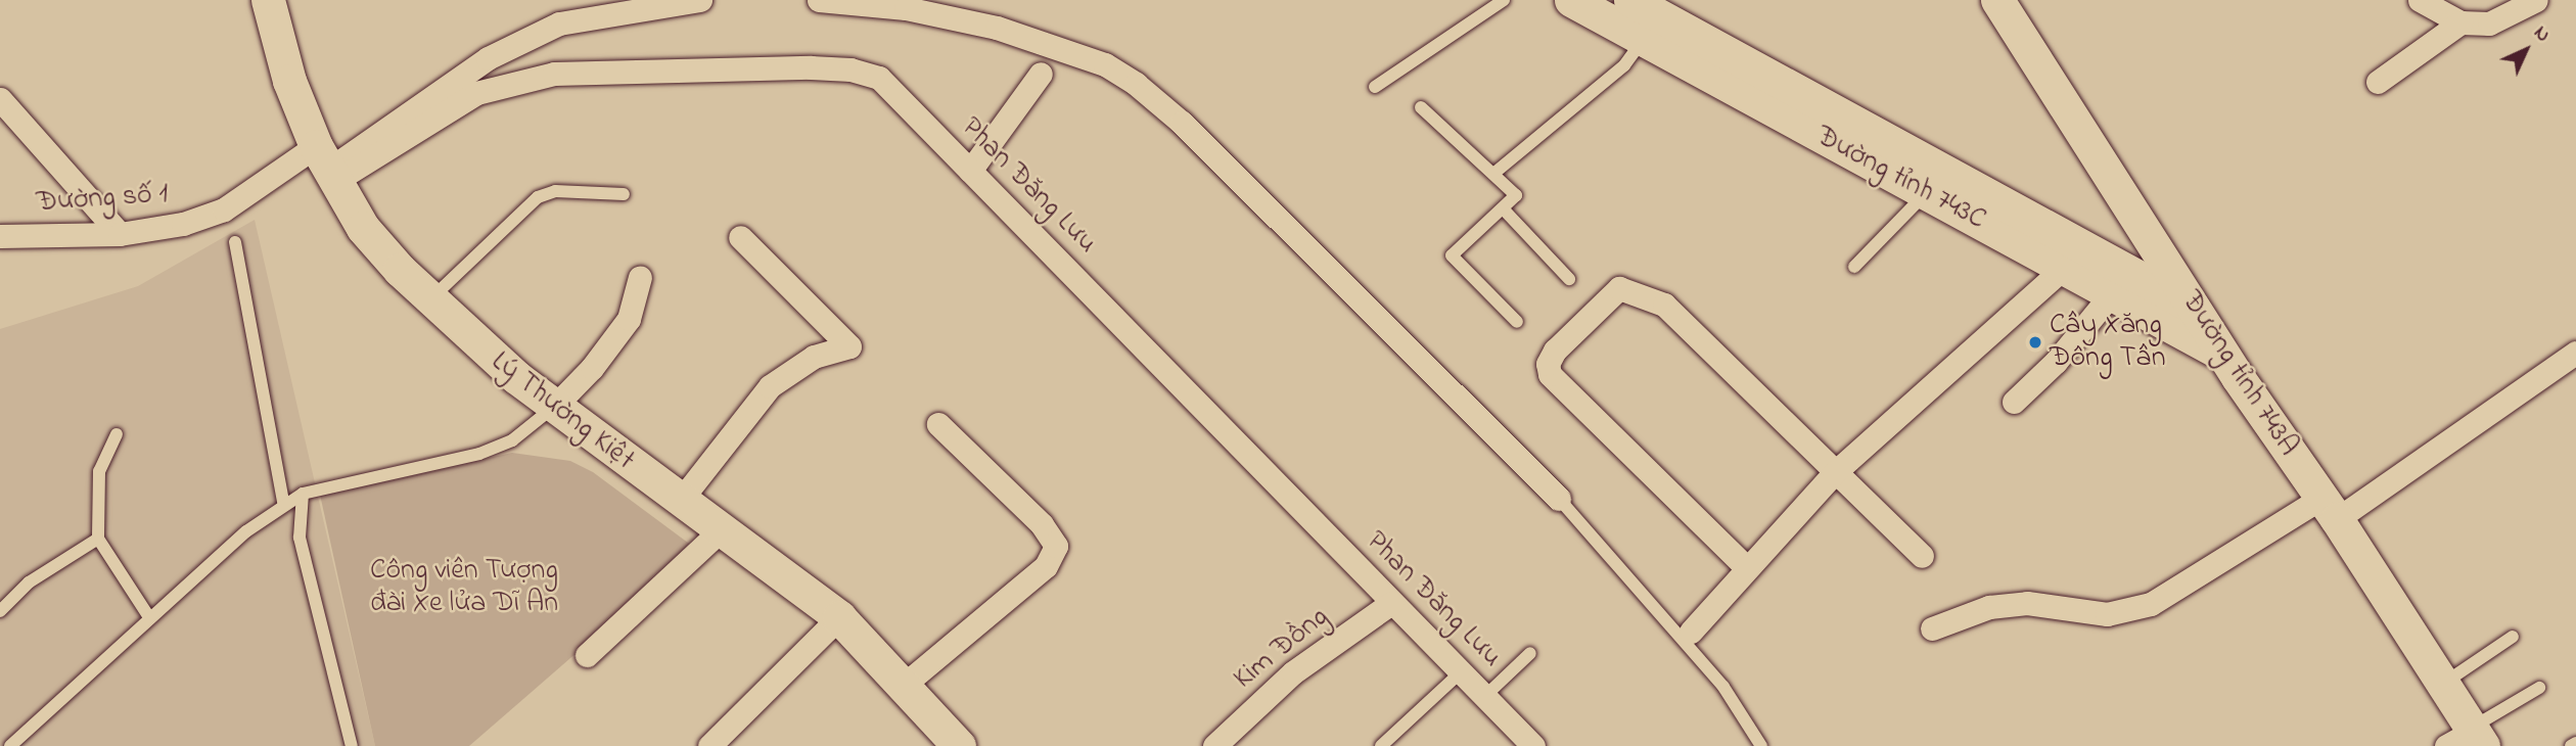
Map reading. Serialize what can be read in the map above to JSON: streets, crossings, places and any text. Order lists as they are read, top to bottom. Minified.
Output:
{"streets":{"main road":["Đường tỉnh 743C","Đường tỉnh 743A","Lý Thường Kiệt"],"street":["Phan Đăng Lưu","Đường số 1","Kim Đồng"]},"crossings":[["Đường tỉnh 743C","Đường tỉnh 743A"],["Phan Đăng Lưu","Đường số 1"],["Phan Đăng Lưu","Lý Thường Kiệt"],["Phan Đăng Lưu","Kim Đồng"],["Đường số 1","Lý Thường Kiệt"]],"parks":["Công viên Tượng đài Xe lửa Dĩ An"],"places":["Cây Xăng Đông Tân"],"north":"top right"}
